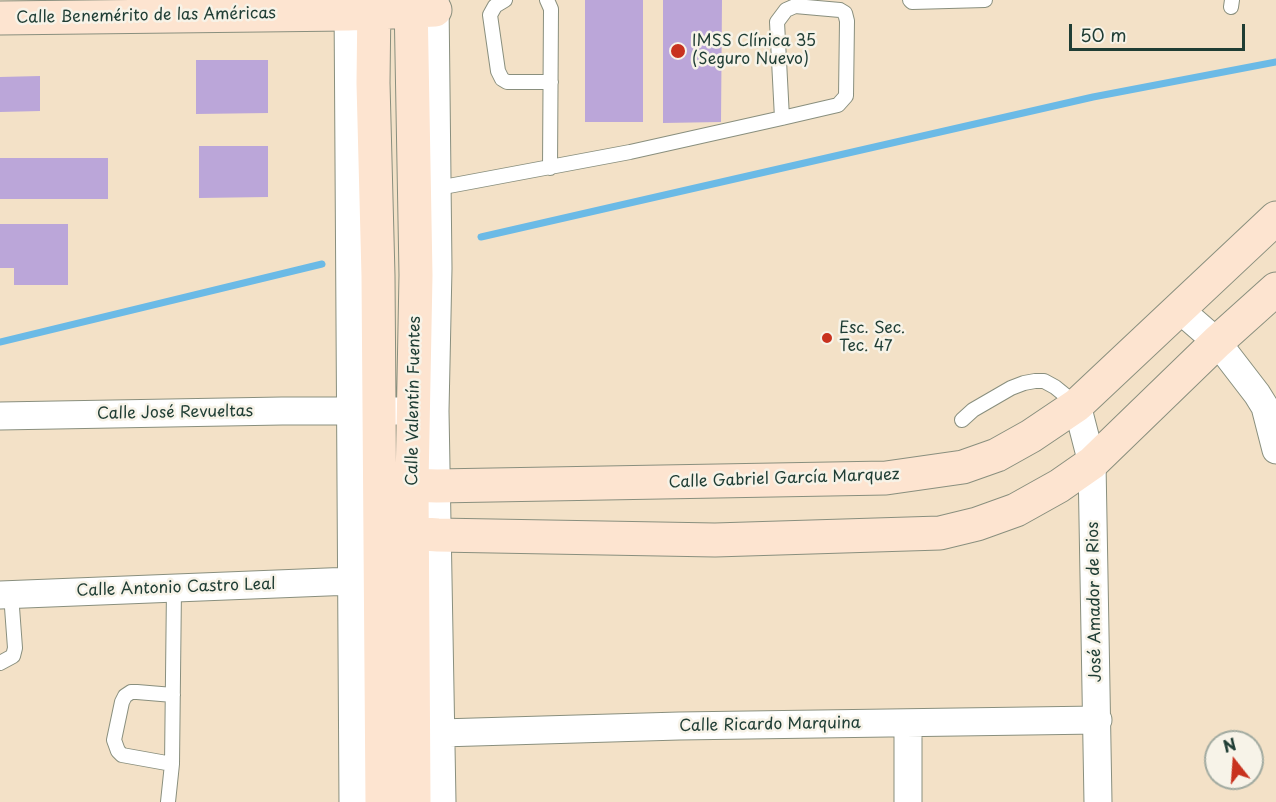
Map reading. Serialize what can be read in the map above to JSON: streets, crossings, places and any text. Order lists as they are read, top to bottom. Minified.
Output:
{"streets":{"street":["Calle Benemérito de las Américas","Calle Valentín Fuentes","Calle José Revueltas","Calle Gabriel García Marquez","Calle Antonio Castro Leal","José Amador de Rios","Calle Ricardo Marquina"]},"crossings":[["Calle Benemérito de las Américas","Calle Valentín Fuentes"],["Calle Valentín Fuentes","Calle José Revueltas"],["Calle Valentín Fuentes","Calle Gabriel García Marquez"],["Calle Gabriel García Marquez","José Amador de Rios"],["José Amador de Rios","Calle Ricardo Marquina"]],"places":["IMSS Clínica 35 (Seguro Nuevo)","Esc. Sec. Tec. 47"],"scale_bar":"50 m","north":"top"}
